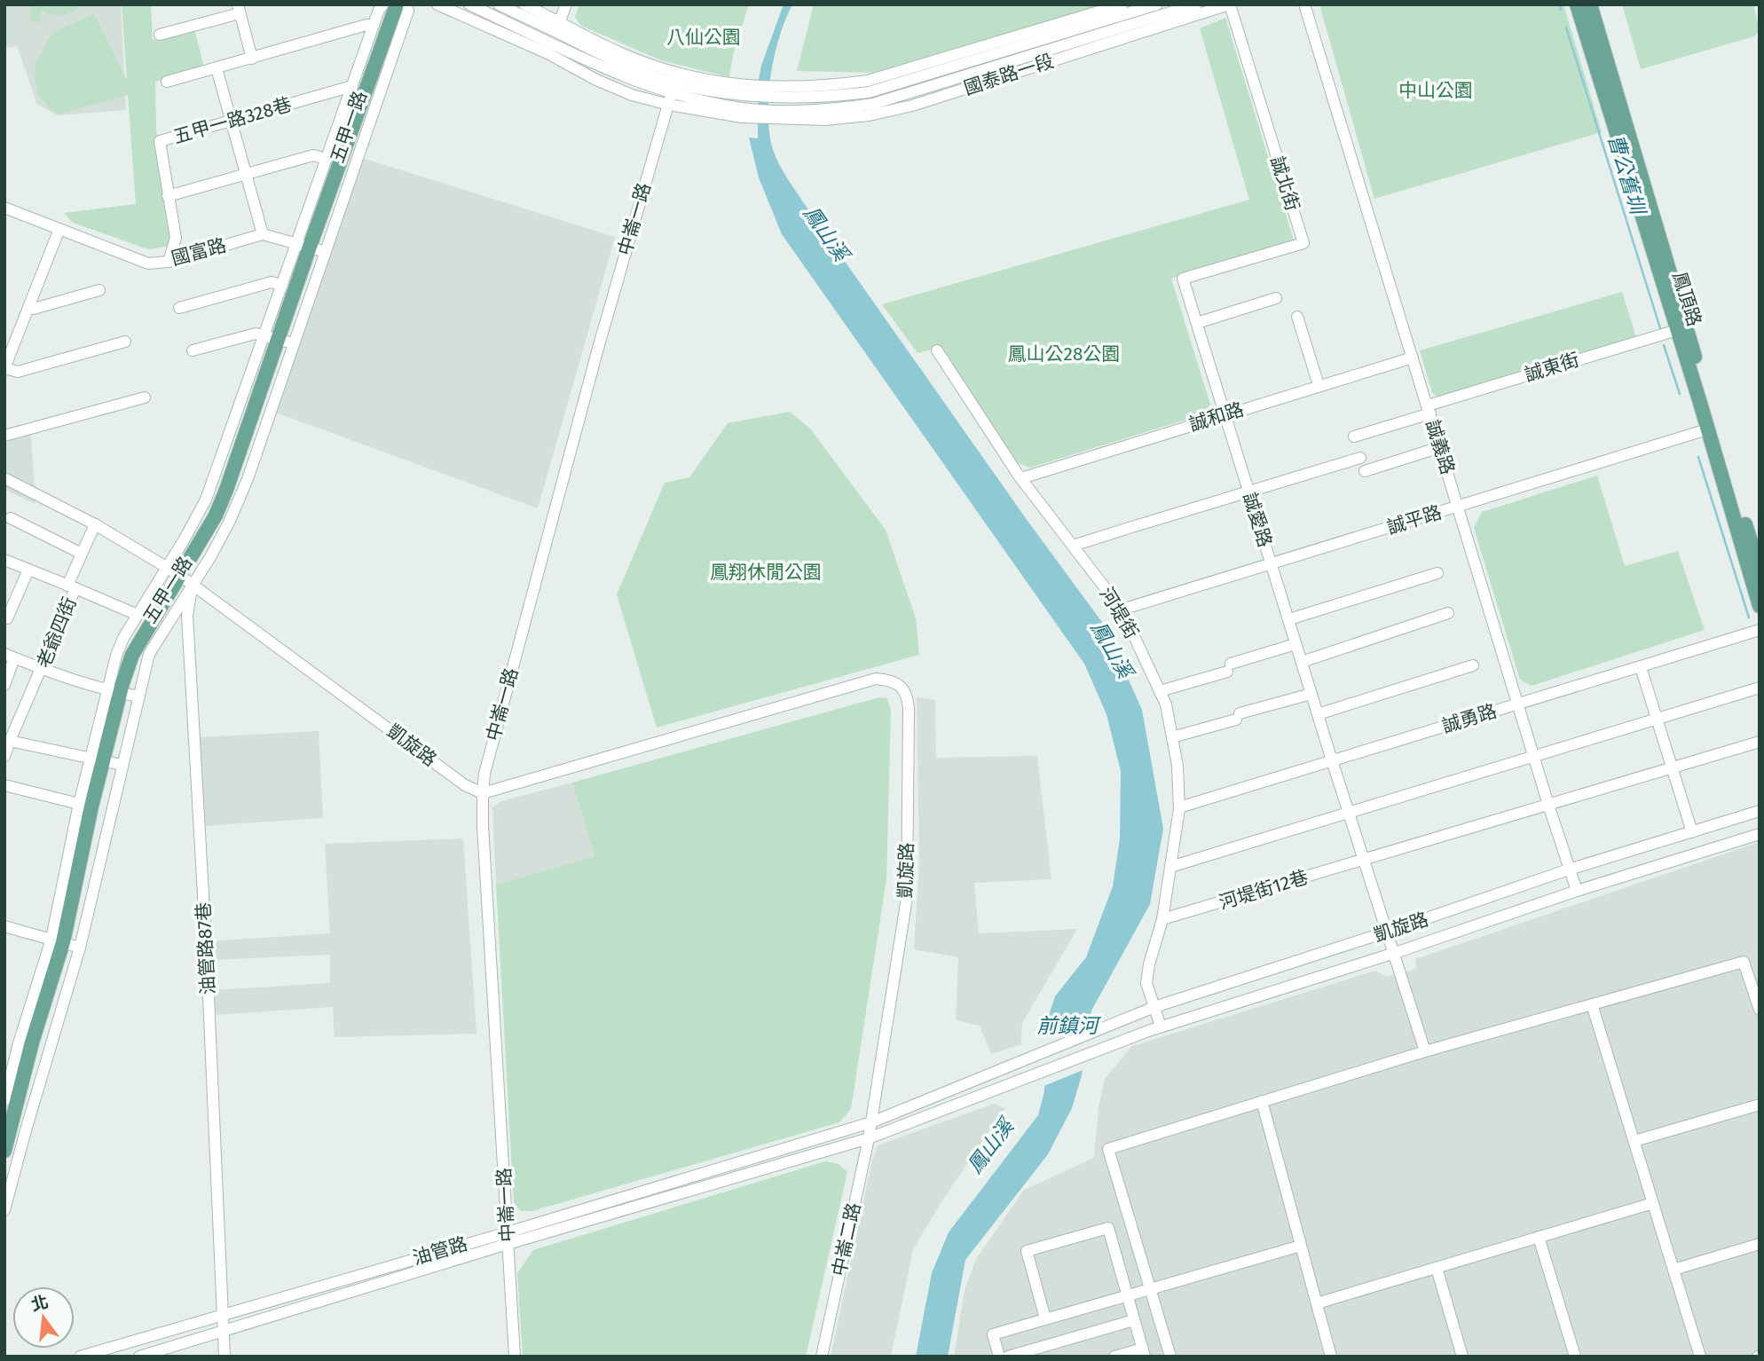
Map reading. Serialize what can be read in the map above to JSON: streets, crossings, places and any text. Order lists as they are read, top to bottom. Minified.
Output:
{"streets":{"main road":["五甲一路","鳳頂路"],"street":["國泰路一段","五甲一路328巷","誠北街","中崙一路","國富路","誠東街","誠和路","誠義路","誠愛路","誠平路","河堤街","老爺四街","誠勇路","凱旋路","河堤街12巷","油管路87巷","中崙二路","油管路"]},"crossings":[["國泰路一段","誠北街"],["五甲一路328巷","五甲一路"],["五甲一路328巷","國富路"],["五甲一路","凱旋路"],["五甲一路","油管路87巷"],["誠北街","誠愛路"],["中崙一路","凱旋路"],["中崙一路","油管路"],["鳳頂路","誠東街"],["鳳頂路","誠平路"],["誠東街","誠義路"],["誠和路","誠義路"],["誠和路","誠愛路"],["誠和路","河堤街"],["誠義路","誠平路"],["誠義路","誠勇路"],["誠義路","凱旋路"],["誠義路","河堤街12巷"],["誠愛路","誠平路"],["誠愛路","誠勇路"],["誠愛路","凱旋路"],["誠愛路","河堤街12巷"],["誠平路","河堤街"],["河堤街","誠勇路"],["河堤街","凱旋路"],["河堤街","河堤街12巷"],["凱旋路","油管路87巷"],["凱旋路","中崙二路"],["凱旋路","油管路"],["油管路87巷","油管路"],["中崙二路","油管路"]],"water":["曹公舊圳","鳳山溪","前鎮河"],"parks":["八仙公園","中山公園","鳳山公28公園","鳳翔休閒公園"],"north":"top"}
